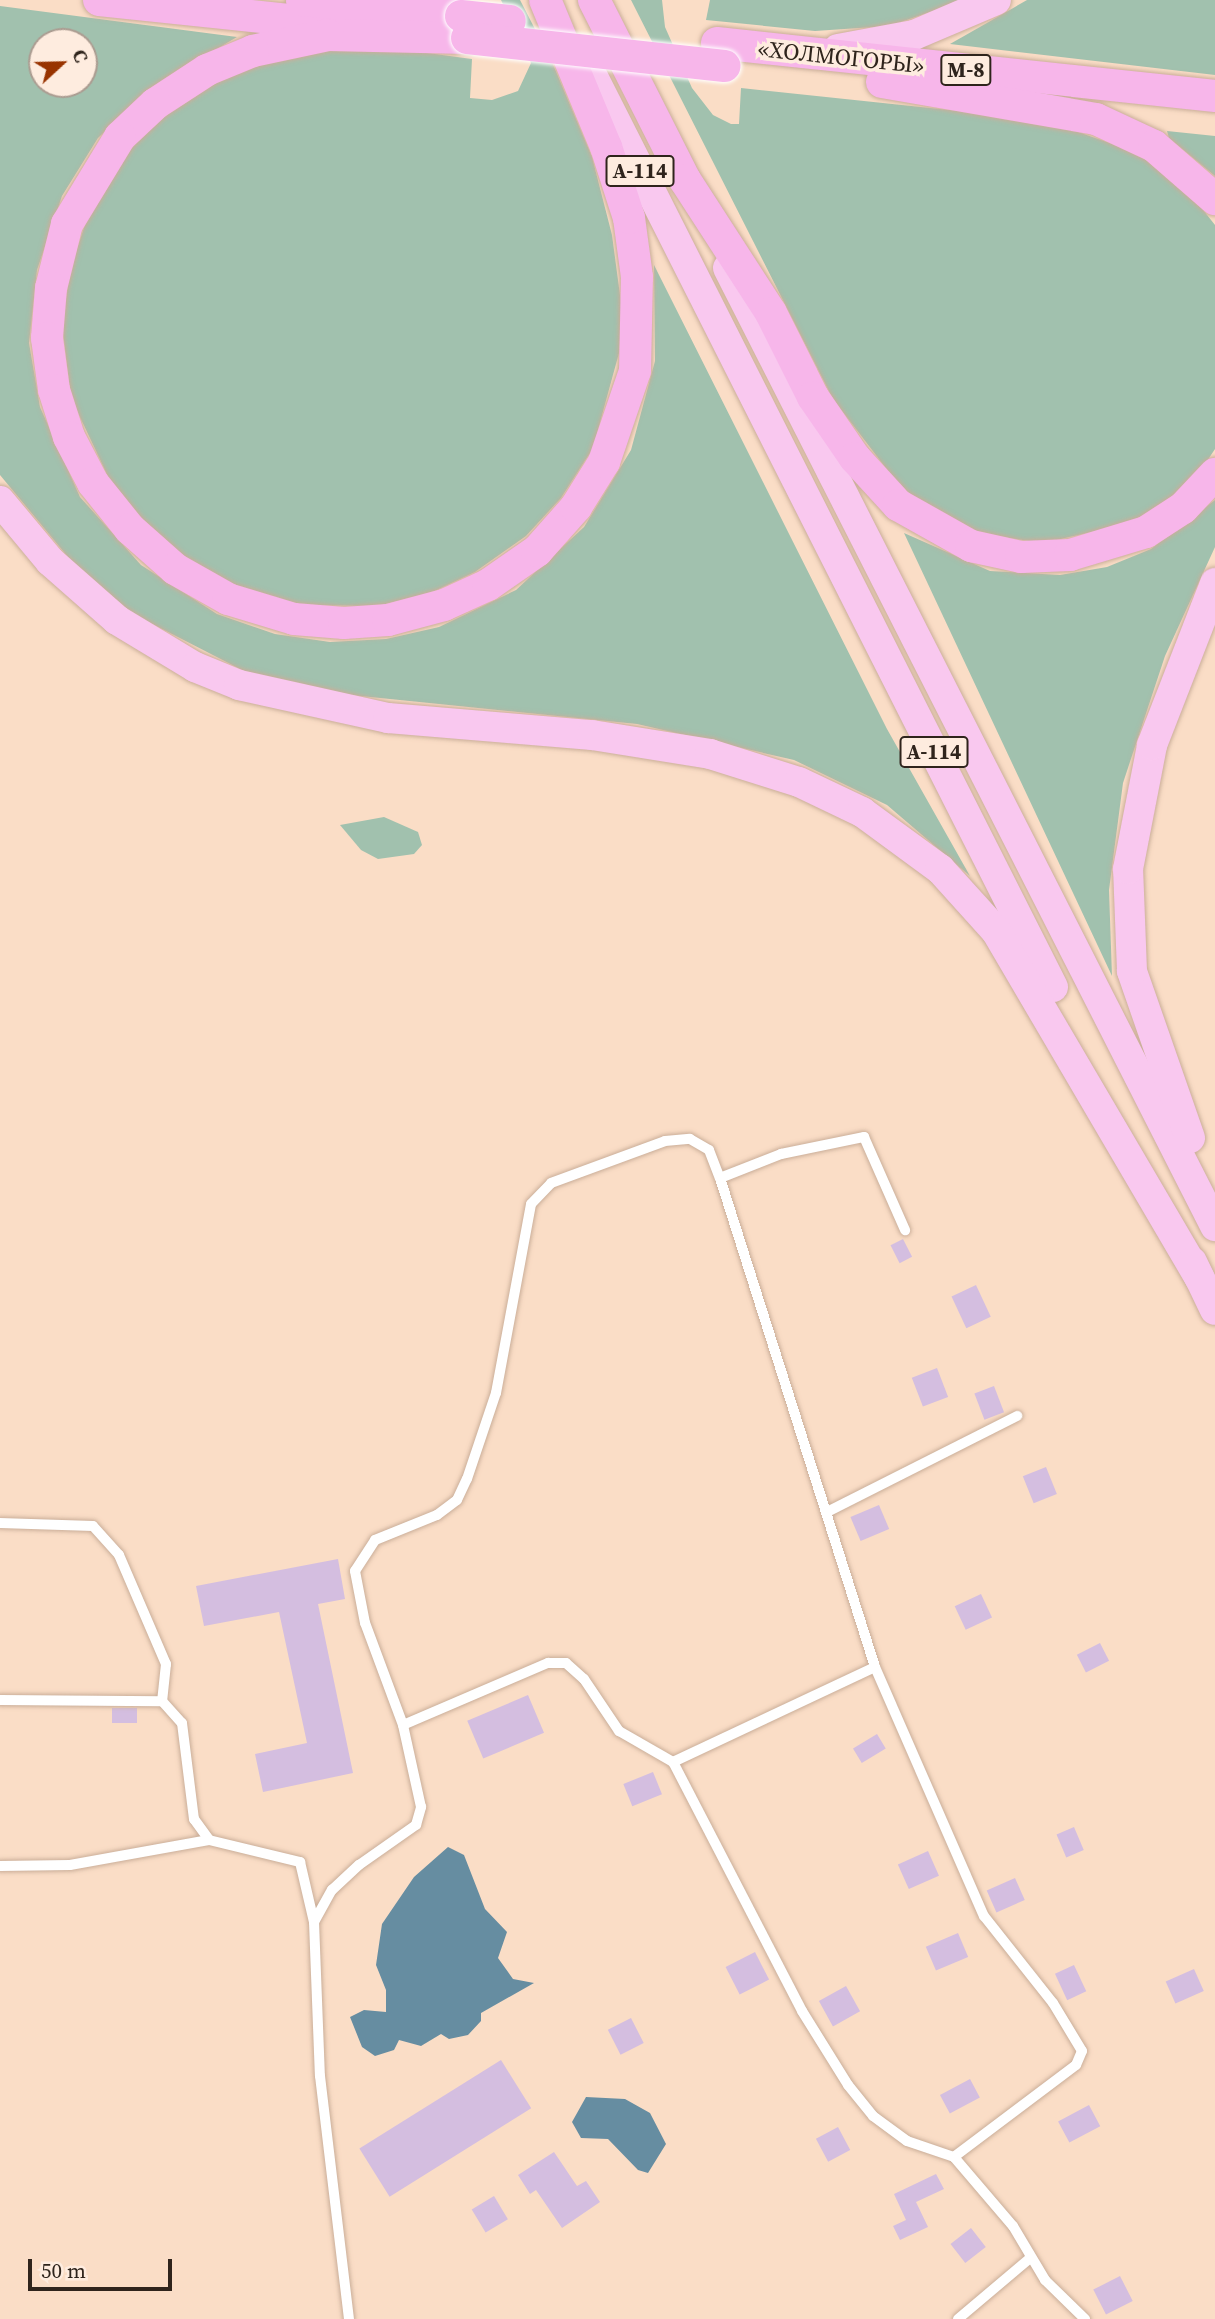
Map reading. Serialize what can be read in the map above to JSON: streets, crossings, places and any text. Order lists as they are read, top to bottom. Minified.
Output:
{"streets":{"highway":["«ХОЛМОГОРЫ»","М-8","А-114"]},"crossings":[["«ХОЛМОГОРЫ»","М-8"]],"scale_bar":"50 m","north":"right"}
